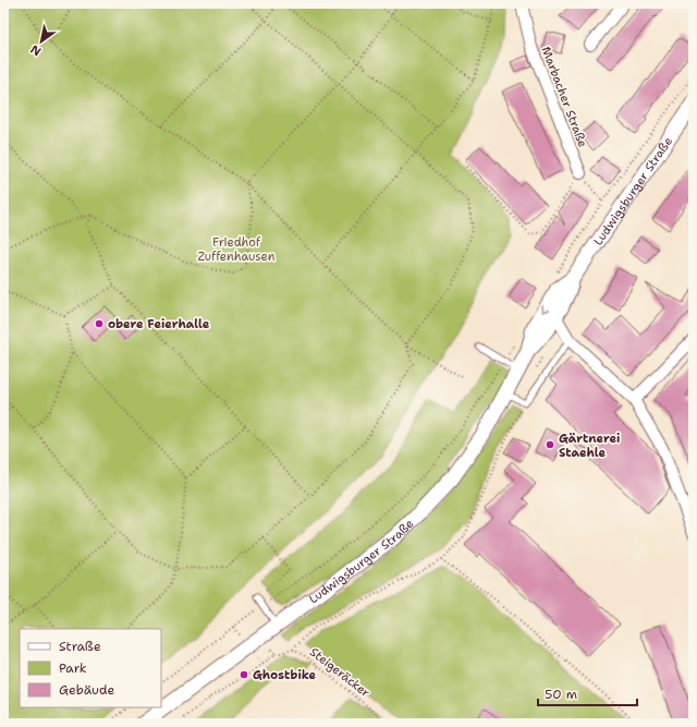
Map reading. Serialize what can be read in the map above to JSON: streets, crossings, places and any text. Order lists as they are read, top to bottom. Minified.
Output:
{"streets":{"main road":["Ludwigsburger Straße"],"street":["Marbacher Straße"],"path":["Steigeräcker"]},"parks":["Friedhof Zuffenhausen"],"places":["obere Feierhalle","Gärtnerei Staehle","Ghostbike"],"legend":["Straße","Park","Gebäude"],"scale_bar":"50 m","north":"bottom left"}
